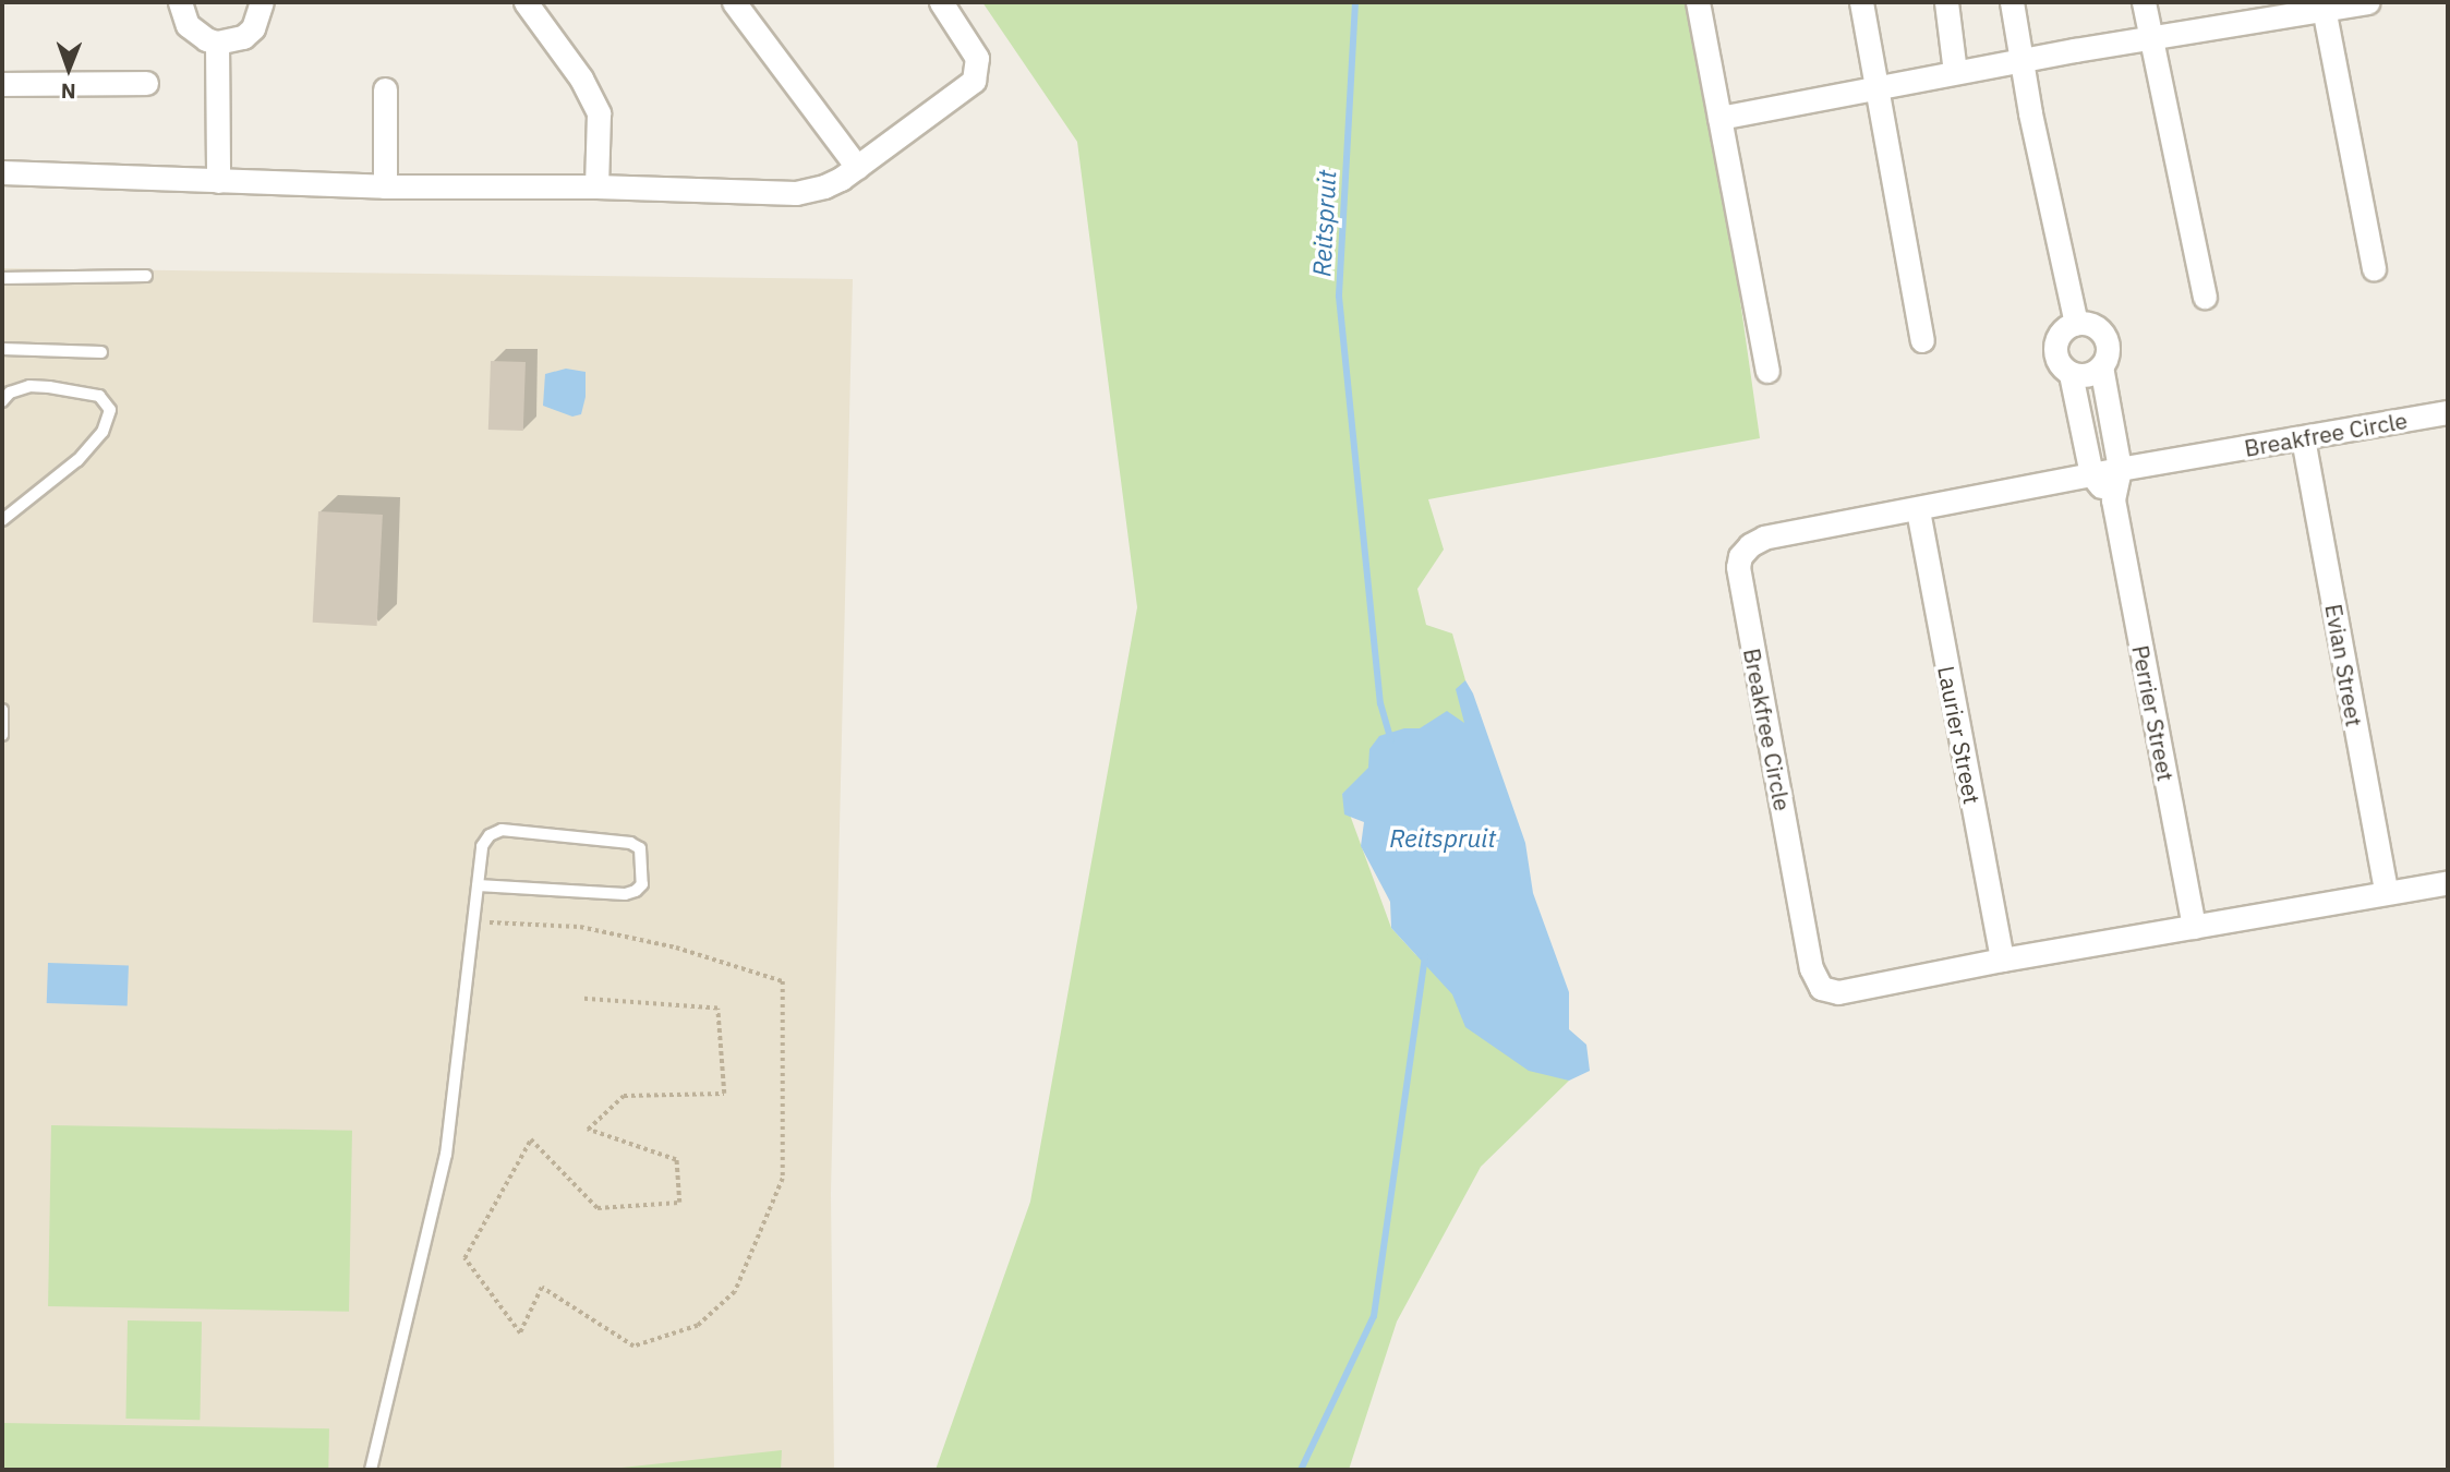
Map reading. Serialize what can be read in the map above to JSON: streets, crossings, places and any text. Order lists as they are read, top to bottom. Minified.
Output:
{"streets":{"street":["Breakfree Circle","Evian Street","Perrier Street","Laurier Street"]},"crossings":[["Breakfree Circle","Evian Street"],["Breakfree Circle","Perrier Street"],["Breakfree Circle","Laurier Street"]],"water":["Reitspruit"],"north":"bottom"}
